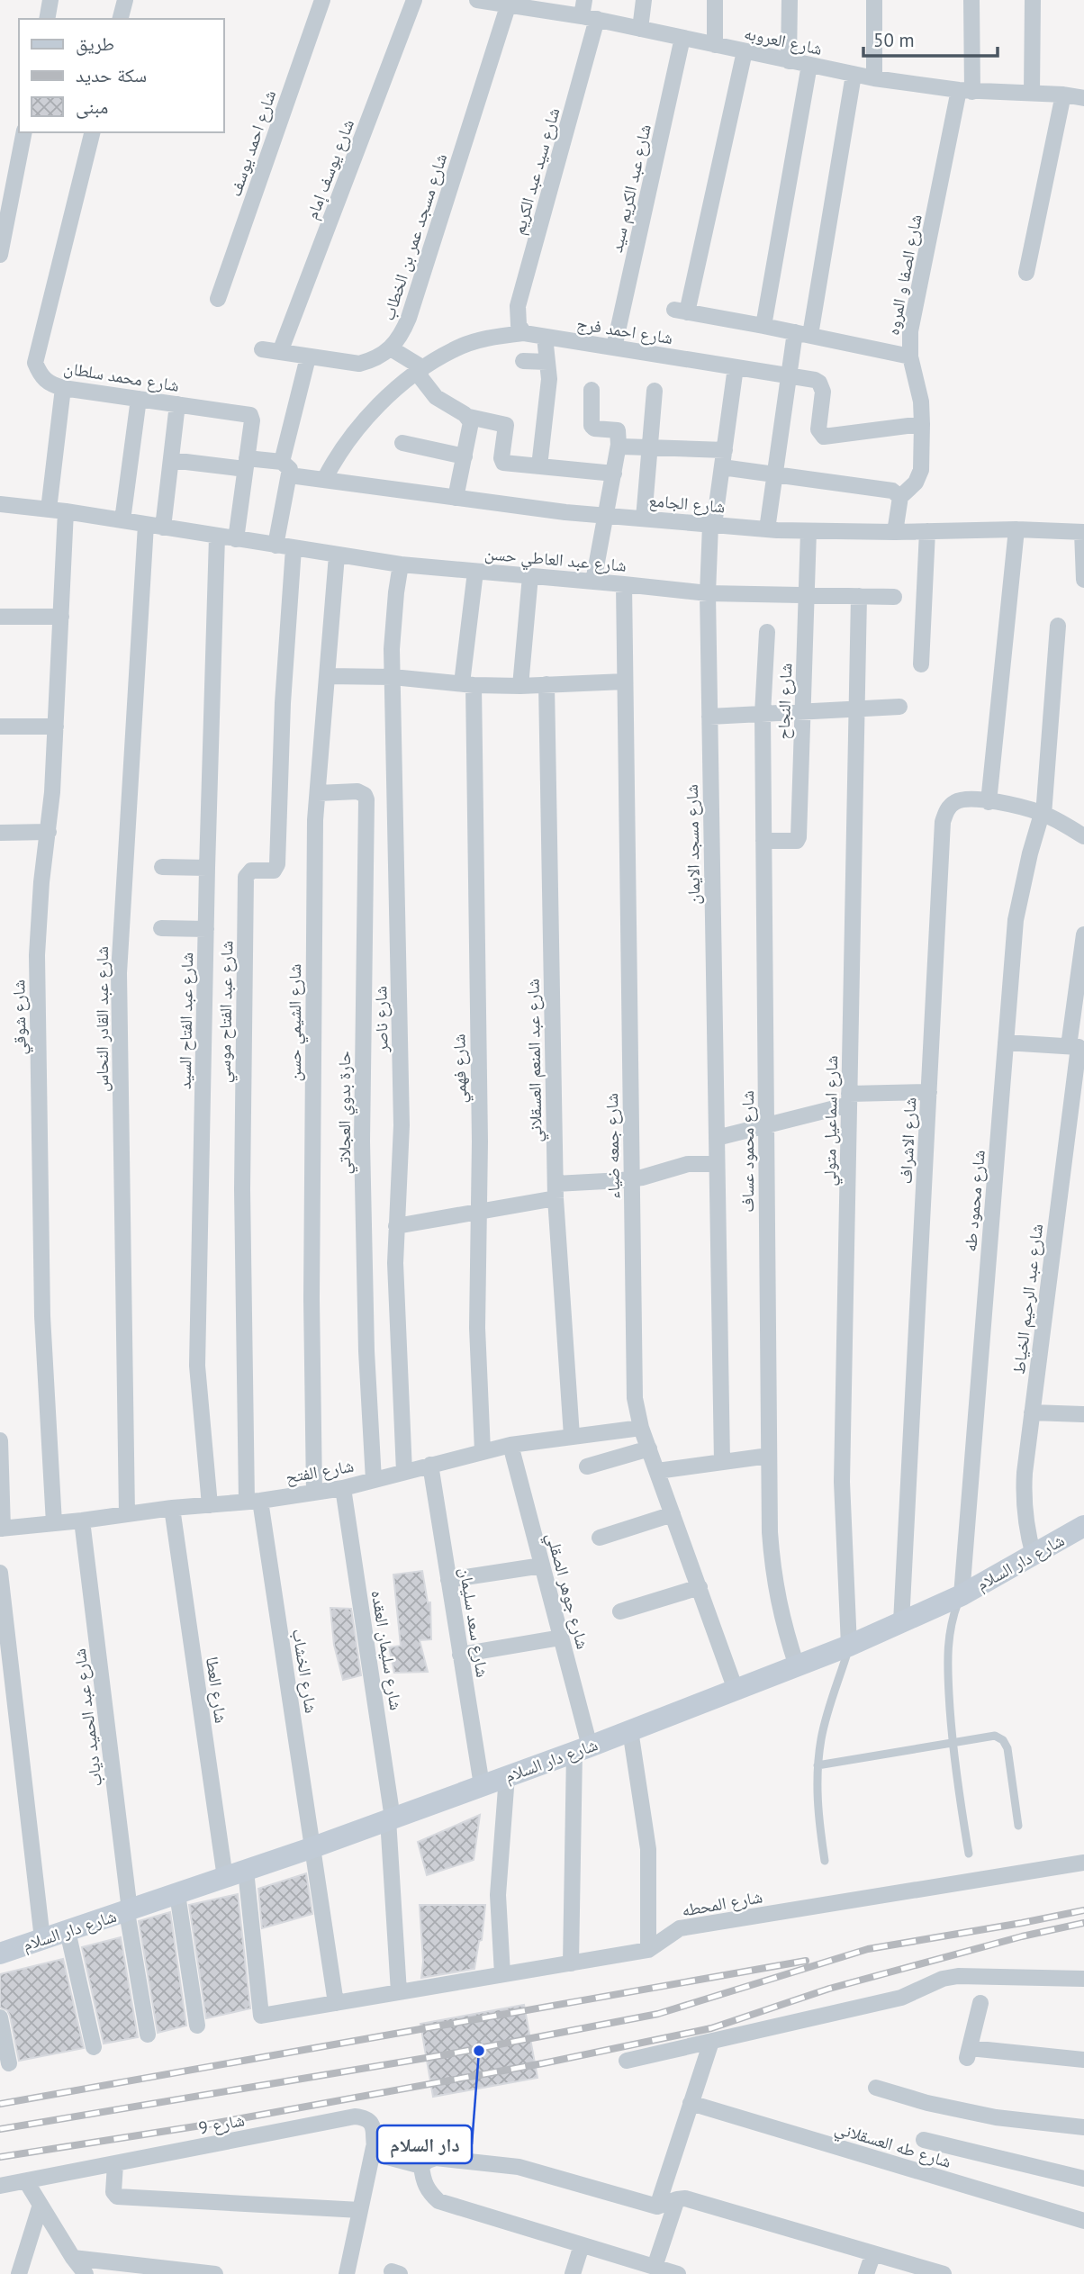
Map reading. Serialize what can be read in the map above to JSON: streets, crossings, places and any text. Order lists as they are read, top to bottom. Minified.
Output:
{"streets":{"main road":["شارع دار السلام"],"street":["شارع العروبه","شارع احمد يوسف","شارع يوسف إمام","شارع سيد عبد الكريم","شارع عبد الكريم سيد","شارع مسجد عمر بن الخطاب","شارع الصفا و المروه","شارع احمد فرج","شارع محمد سلطان","شارع الجامع","شارع عبد العاطي حسن","شارع النجاح","شارع مسجد الايمان","شارع عبد الفتاح موسي","شارع شوقي","شارع عبد القادر النحاس","شارع ناصر","شارع عبد الفتاح السيد","شارع الشيمي حسن","شارع عبد المنعم العسقلاني","شارع فهمي","حارة بدوي العجلاتي","شارع اسماعيل متولي","شارع الاشراف","شارع جمعه ضياء","شارع محمود عساف","شارع محمود طه","شارع عبد الرحيم الخياط","شارع الفتح","شارع جوهر الصقلي","شارع سعد سليمان","شارع سليمان العقده","شارع الخشاب","شارع العطا","شارع عبد الحميد دياب","شارع المحطه","شارع 9","شارع طه العسقلاني"]},"crossings":[["شارع العروبه","شارع سيد عبد الكريم"],["شارع العروبه","شارع عبد الكريم سيد"],["شارع العروبه","شارع مسجد عمر بن الخطاب"],["شارع العروبه","شارع الصفا و المروه"],["شارع سيد عبد الكريم","شارع احمد فرج"],["شارع عبد الكريم سيد","شارع احمد فرج"],["شارع الصفا و المروه","شارع احمد فرج"],["شارع احمد فرج","شارع الجامع"],["شارع احمد فرج","شارع مسجد الايمان"],["شارع محمد سلطان","شارع الجامع"],["شارع محمد سلطان","شارع عبد العاطي حسن"],["شارع الجامع","شارع النجاح"],["شارع الجامع","شارع مسجد الايمان"],["شارع عبد العاطي حسن","شارع النجاح"],["شارع عبد العاطي حسن","شارع مسجد الايمان"],["شارع عبد العاطي حسن","شارع عبد الفتاح موسي"],["شارع عبد العاطي حسن","شارع شوقي"],["شارع عبد العاطي حسن","شارع عبد القادر النحاس"],["شارع عبد العاطي حسن","شارع ناصر"],["شارع عبد العاطي حسن","شارع عبد الفتاح السيد"],["شارع عبد العاطي حسن","شارع الشيمي حسن"],["شارع عبد العاطي حسن","شارع فهمي"],["شارع عبد العاطي حسن","شارع اسماعيل متولي"],["شارع عبد العاطي حسن","شارع جمعه ضياء"],["شارع النجاح","شارع محمود عساف"],["شارع عبد الفتاح موسي","شارع الفتح"],["شارع عبد الفتاح موسي","شارع الخشاب"],["شارع شوقي","شارع الفتح"],["شارع عبد القادر النحاس","شارع الفتح"],["شارع ناصر","شارع الفتح"],["شارع عبد الفتاح السيد","شارع الفتح"],["شارع الشيمي حسن","حارة بدوي العجلاتي"],["شارع الشيمي حسن","شارع الفتح"],["شارع عبد المنعم العسقلاني","شارع الفتح"],["شارع فهمي","شارع الفتح"],["حارة بدوي العجلاتي","شارع الفتح"],["شارع اسماعيل متولي","شارع دار السلام"],["شارع الاشراف","شارع محمود طه"],["شارع الاشراف","شارع دار السلام"],["شارع جمعه ضياء","شارع الفتح"],["شارع جمعه ضياء","شارع دار السلام"],["شارع محمود عساف","شارع دار السلام"],["شارع محمود طه","شارع دار السلام"],["شارع عبد الرحيم الخياط","شارع دار السلام"],["شارع الفتح","شارع جوهر الصقلي"],["شارع الفتح","شارع سعد سليمان"],["شارع الفتح","شارع سليمان العقده"],["شارع الفتح","شارع الخشاب"],["شارع الفتح","شارع العطا"],["شارع الفتح","شارع عبد الحميد دياب"],["شارع دار السلام","شارع جوهر الصقلي"],["شارع دار السلام","شارع سعد سليمان"],["شارع دار السلام","شارع سليمان العقده"],["شارع دار السلام","شارع الخشاب"],["شارع دار السلام","شارع العطا"],["شارع دار السلام","شارع عبد الحميد دياب"],["شارع جوهر الصقلي","شارع المحطه"],["شارع سليمان العقده","شارع المحطه"],["شارع الخشاب","شارع المحطه"],["شارع العطا","شارع المحطه"]],"places":["دار السلام"],"legend":["طريق","سكة حديد","مبنى"],"scale_bar":"50 m"}
